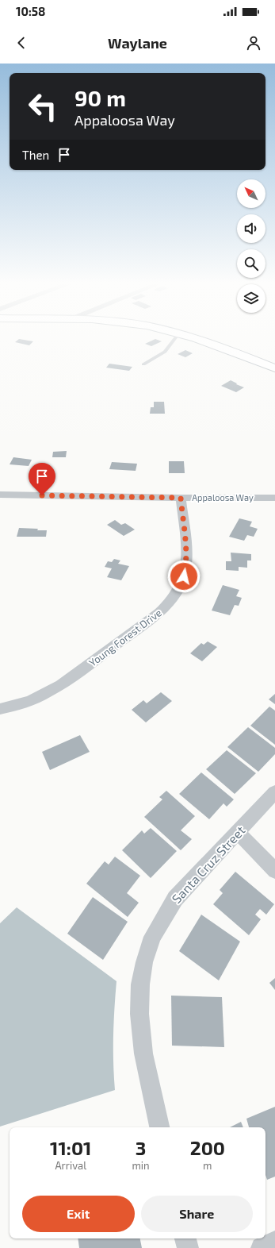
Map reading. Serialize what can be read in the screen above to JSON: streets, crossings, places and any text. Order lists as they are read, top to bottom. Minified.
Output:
{"streets":{"street":["Appaloosa Way","Young Forest Drive","Santa Cruz Street"]},"crossings":[["Appaloosa Way","Young Forest Drive"]],"north":"top left","page":{"status":"10:58","header":"Waylane","turn":["90 m","Appaloosa Way"],"then":"Then","eta":["11:01","Arrival","3","min","200","m"],"buttons":["Exit","Share"]}}
